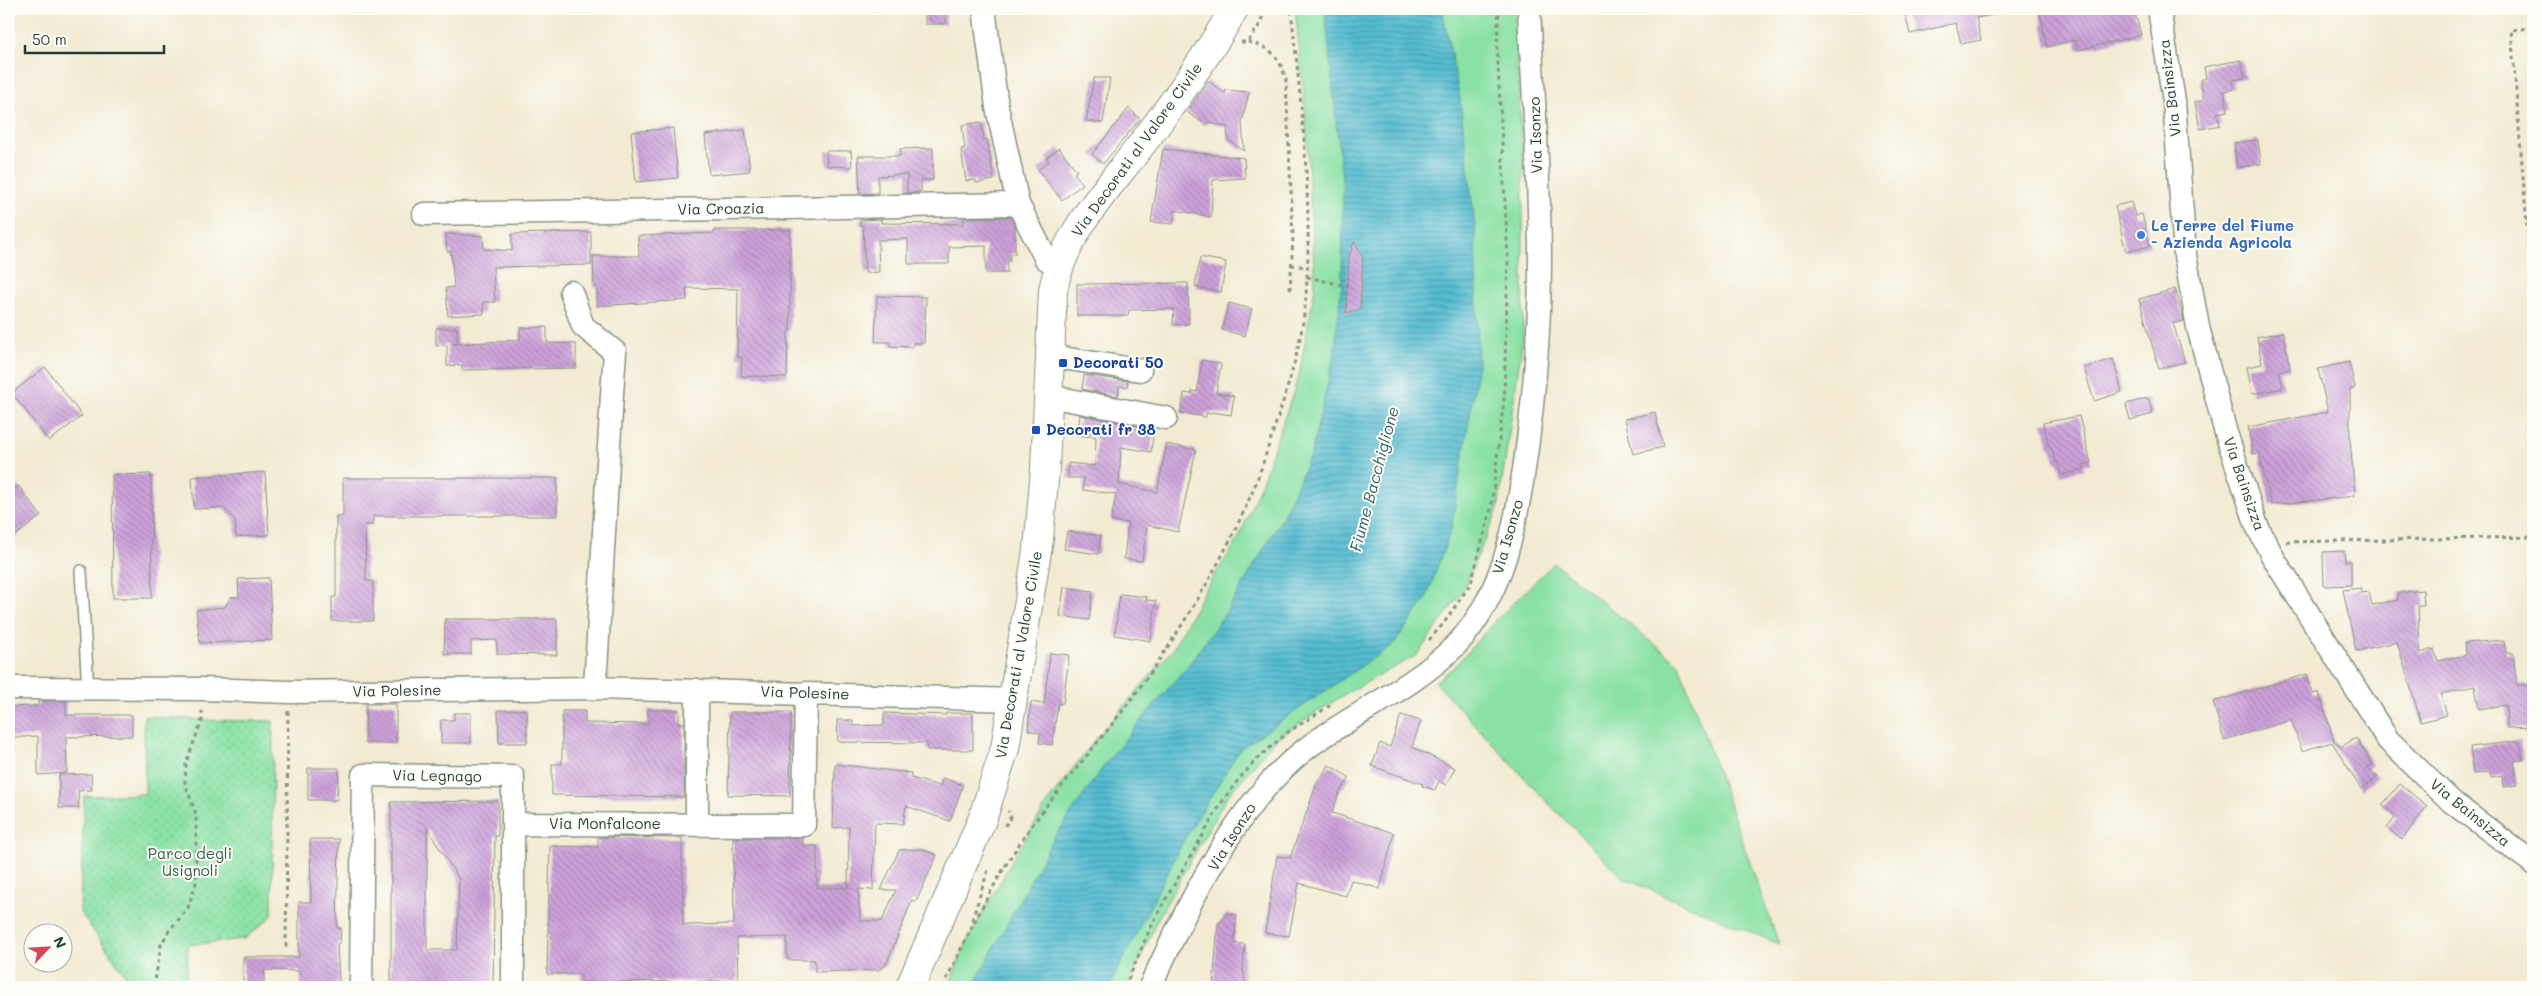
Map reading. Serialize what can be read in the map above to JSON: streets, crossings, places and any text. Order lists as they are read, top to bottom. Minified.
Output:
{"streets":{"street":["Via Bainsizza","Via Isonzo","Via Decorati al Valore Civile","Via Croazia","Via Polesine","Via Legnago","Via Monfalcone"]},"crossings":[["Via Decorati al Valore Civile","Via Polesine"],["Via Polesine","Via Monfalcone"],["Via Legnago","Via Monfalcone"]],"water":["Fiume Bacchiglione"],"parks":["Parco degli Usignoli"],"places":{"other":["Le Terre del Fiume - Azienda Agricola"],"transit":["Decorati 50","Decorati fr 38"]},"scale_bar":"50 m","north":"top right"}
